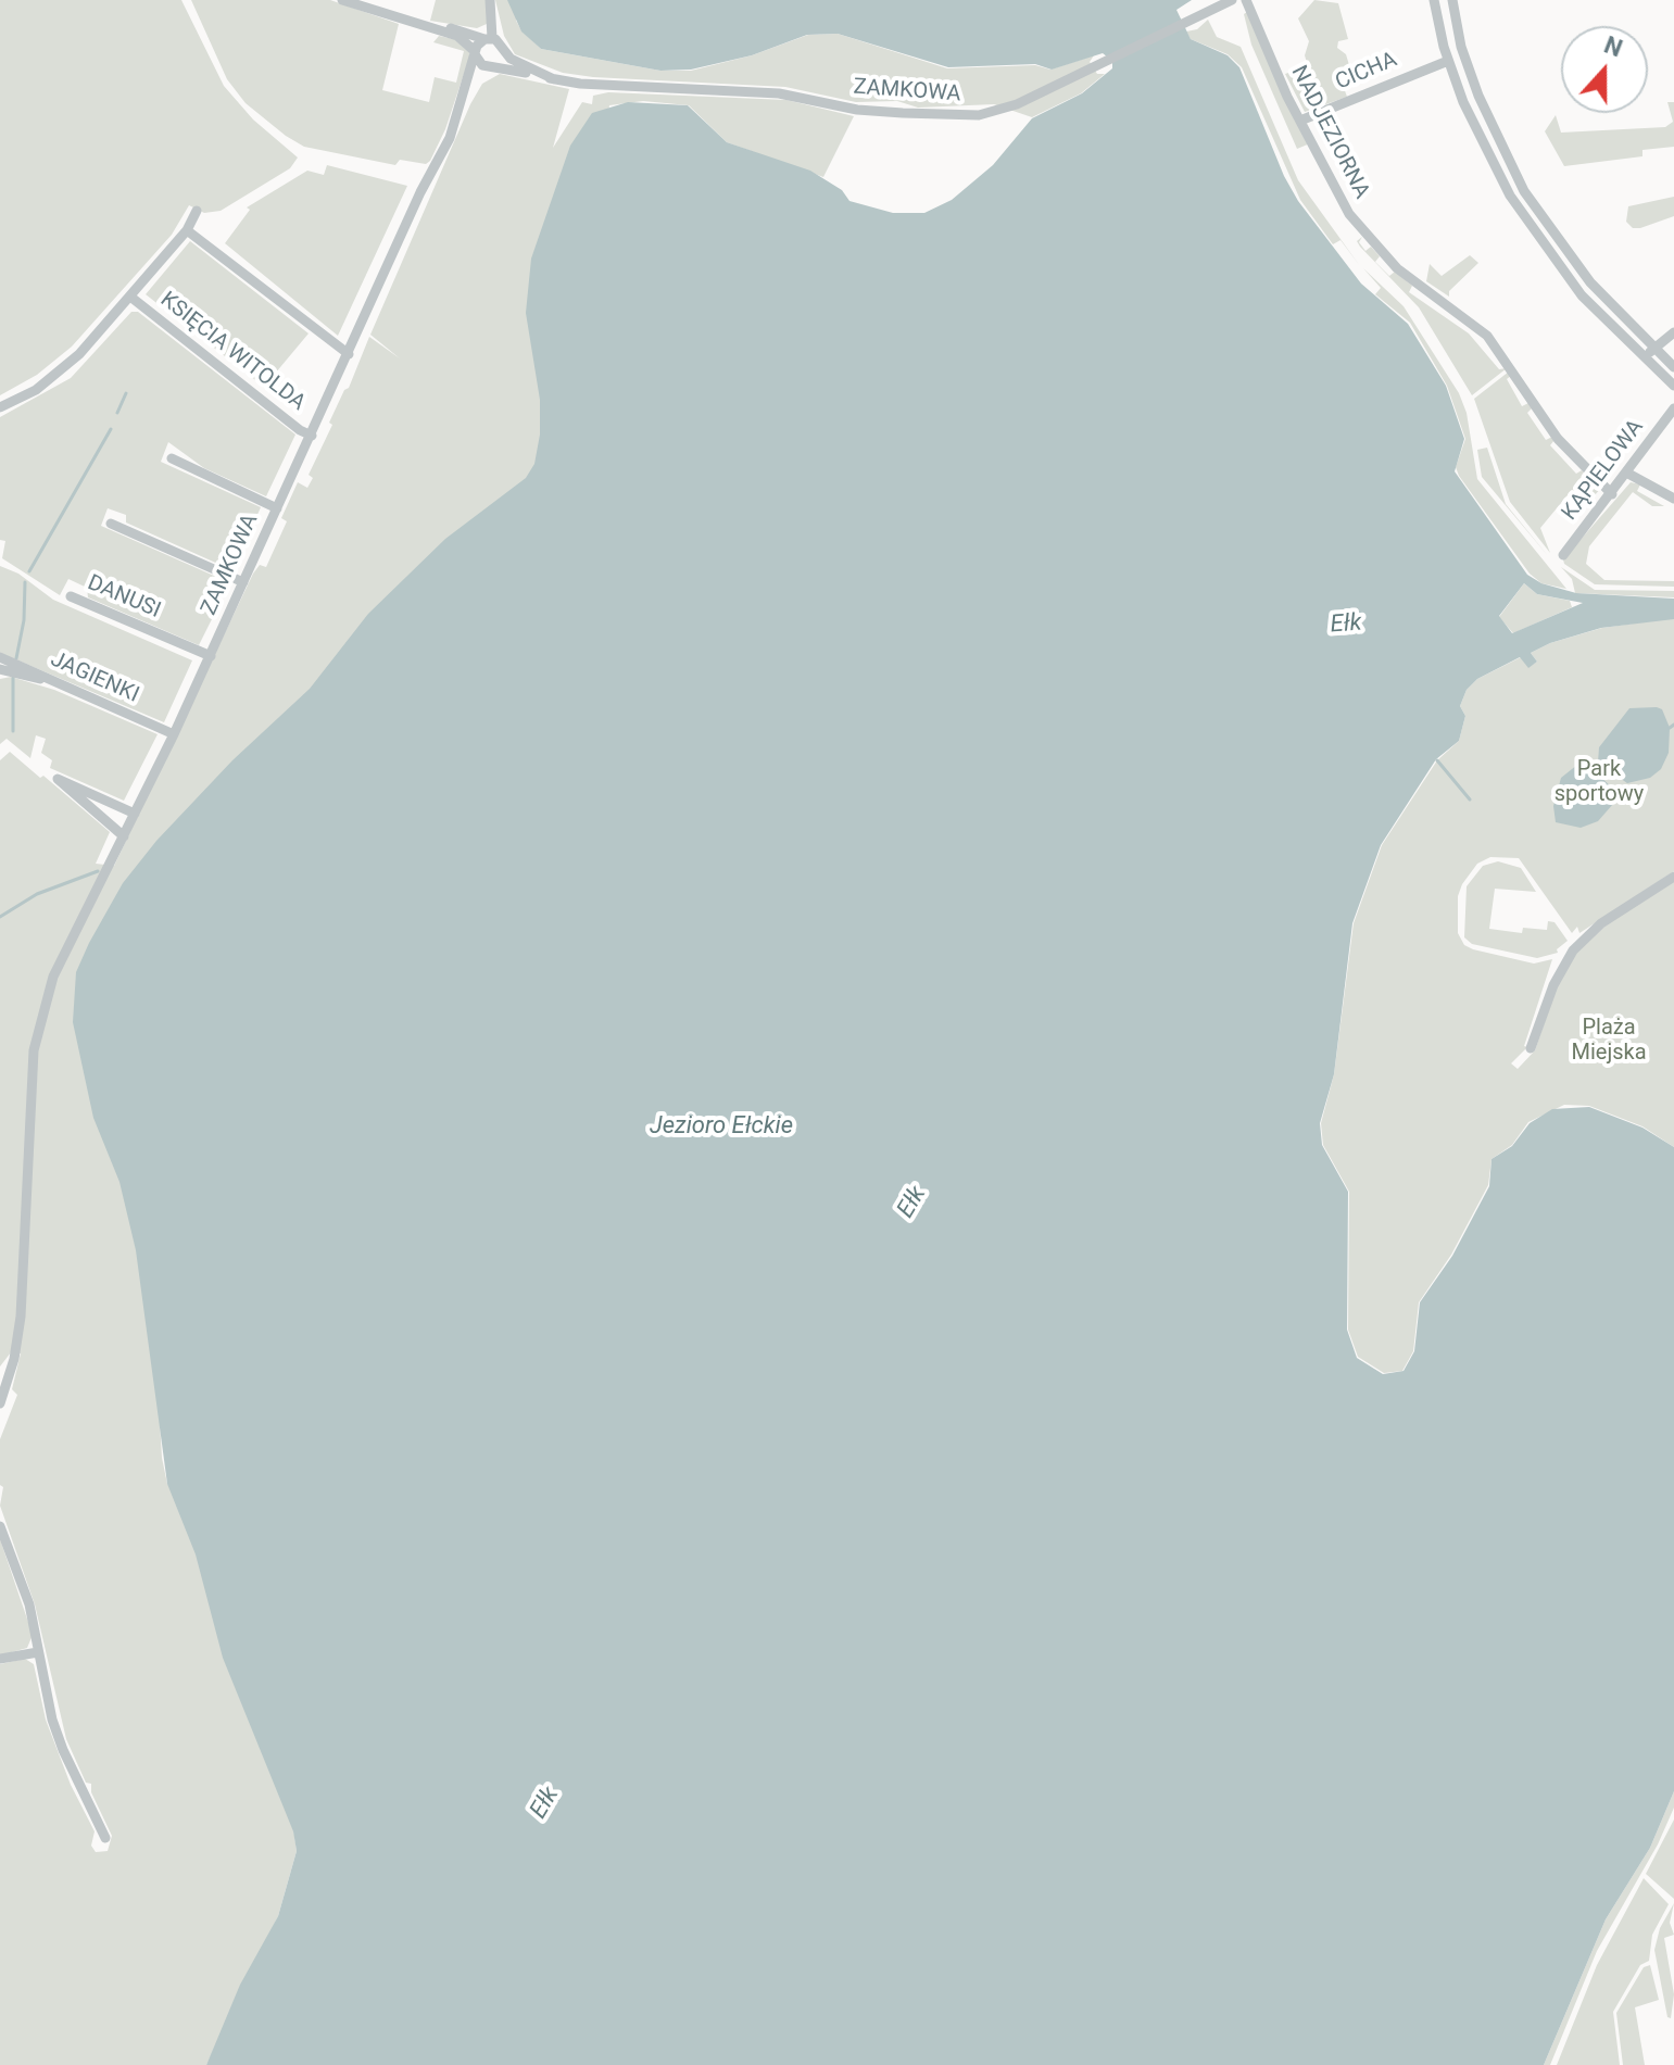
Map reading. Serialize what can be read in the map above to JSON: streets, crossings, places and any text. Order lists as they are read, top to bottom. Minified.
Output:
{"streets":{"street":["CICHA","ZAMKOWA","NADJEZIORNA","KSIĘCIA WITOLDA","KĄPIELOWA","DANUSI","JAGIENKI"]},"crossings":[["CICHA","NADJEZIORNA"],["ZAMKOWA","KSIĘCIA WITOLDA"],["ZAMKOWA","DANUSI"],["ZAMKOWA","JAGIENKI"],["NADJEZIORNA","KĄPIELOWA"]],"water":["Ełk","Jezioro Ełckie"],"parks":["Park sportowy","Plaża Miejska"],"north":"top"}
